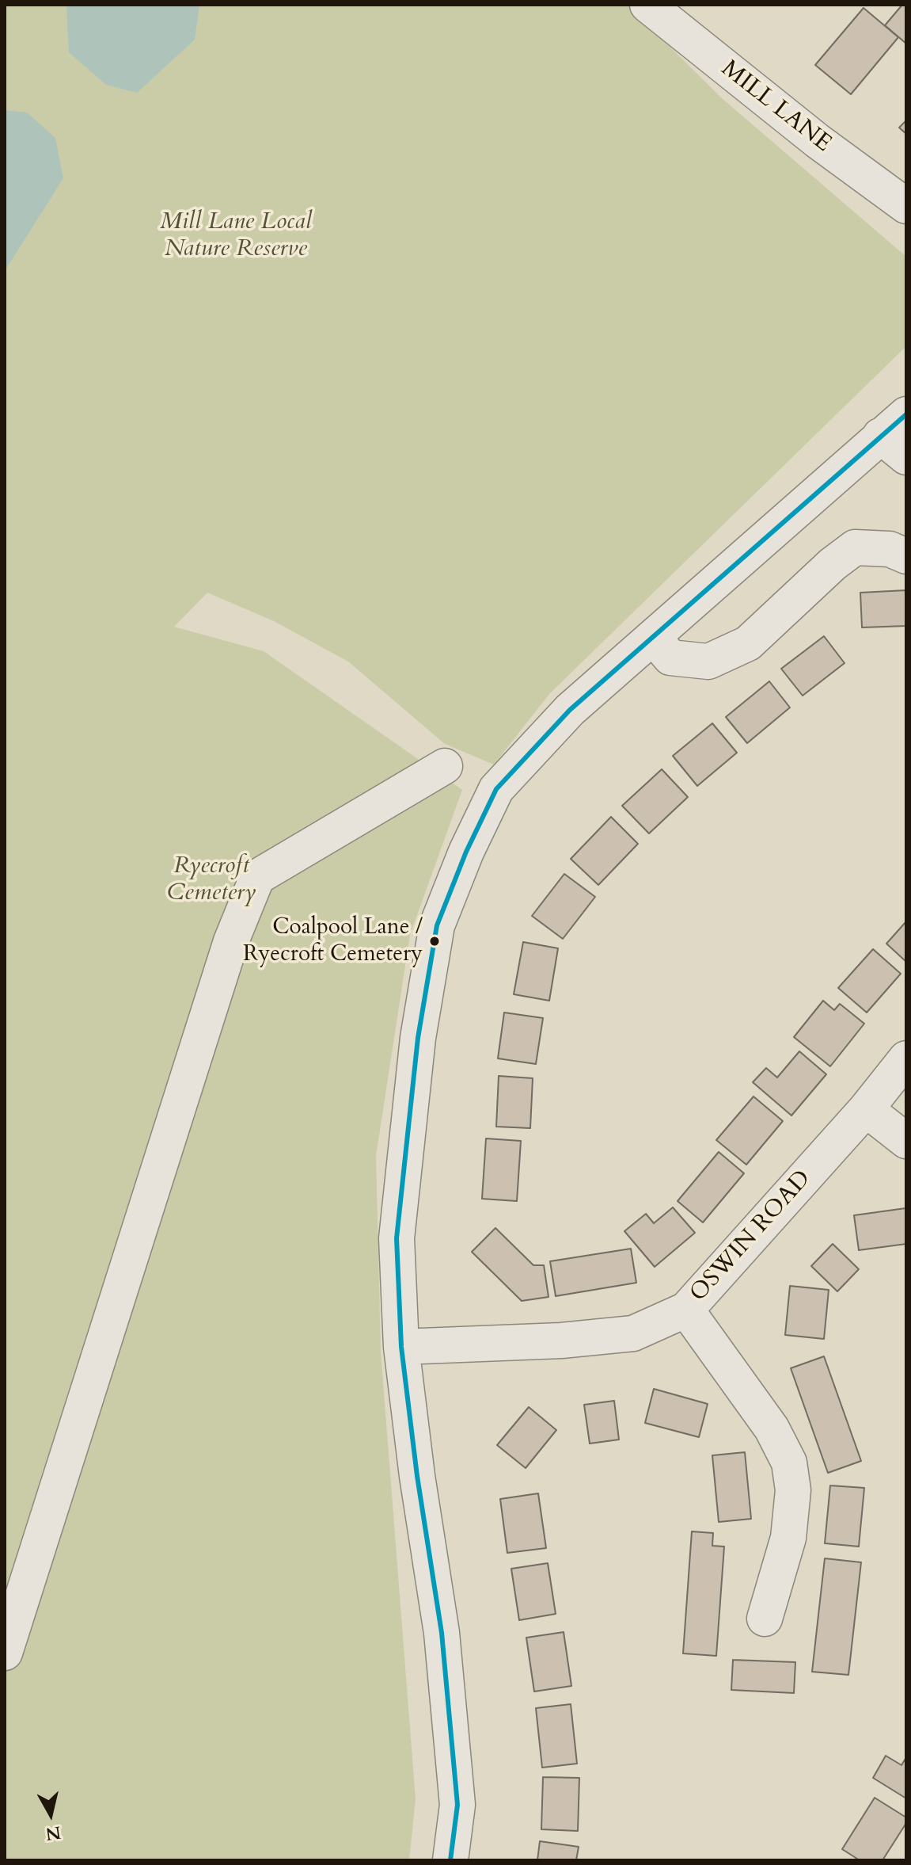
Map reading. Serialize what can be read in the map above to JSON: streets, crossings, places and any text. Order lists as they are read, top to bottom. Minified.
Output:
{"streets":{"street":["MILL LANE","OSWIN ROAD"]},"parks":["Mill Lane Local Nature Reserve","Ryecroft Cemetery"],"places":["Coalpool Lane / Ryecroft Cemetery"],"north":"bottom"}
